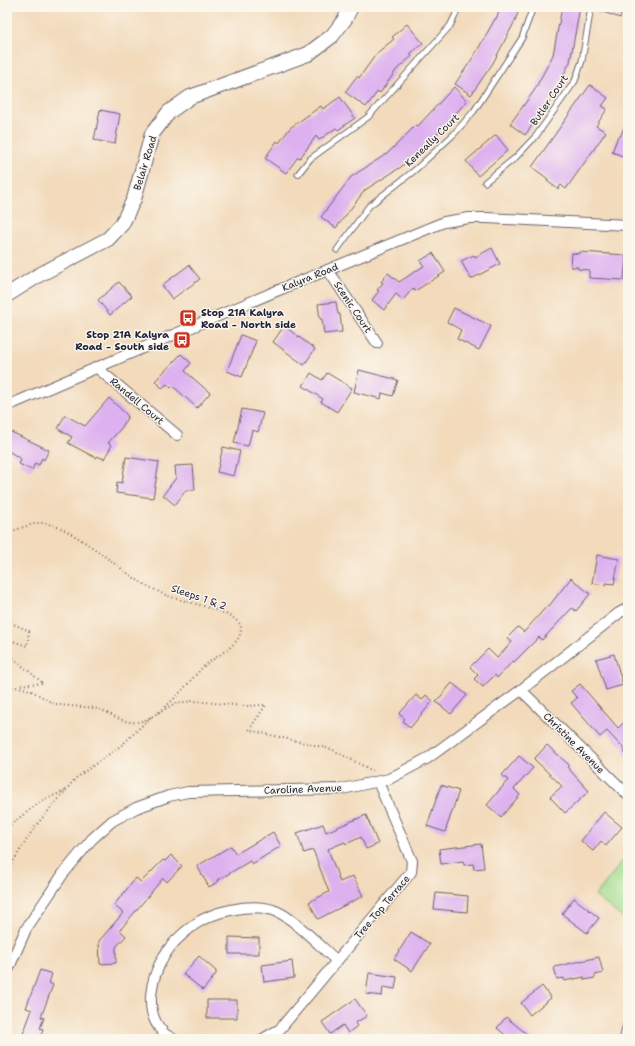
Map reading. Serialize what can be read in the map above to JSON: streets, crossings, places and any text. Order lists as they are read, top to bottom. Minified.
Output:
{"streets":{"main road":["Belair Road"],"street":["Kalyra Road","Scenic Court","Randell Court","Christine Avenue","Caroline Avenue","Tree Top Terrace"],"lane":["Butler Court","Keneally Court"],"path":["Sleeps 1 & 2"]},"crossings":[["Kalyra Road","Scenic Court"],["Kalyra Road","Randell Court"],["Christine Avenue","Caroline Avenue"],["Caroline Avenue","Tree Top Terrace"]],"places":{"bus stop":["Stop 21A Kalyra Road - North side","Stop 21A Kalyra Road - South side"]}}
